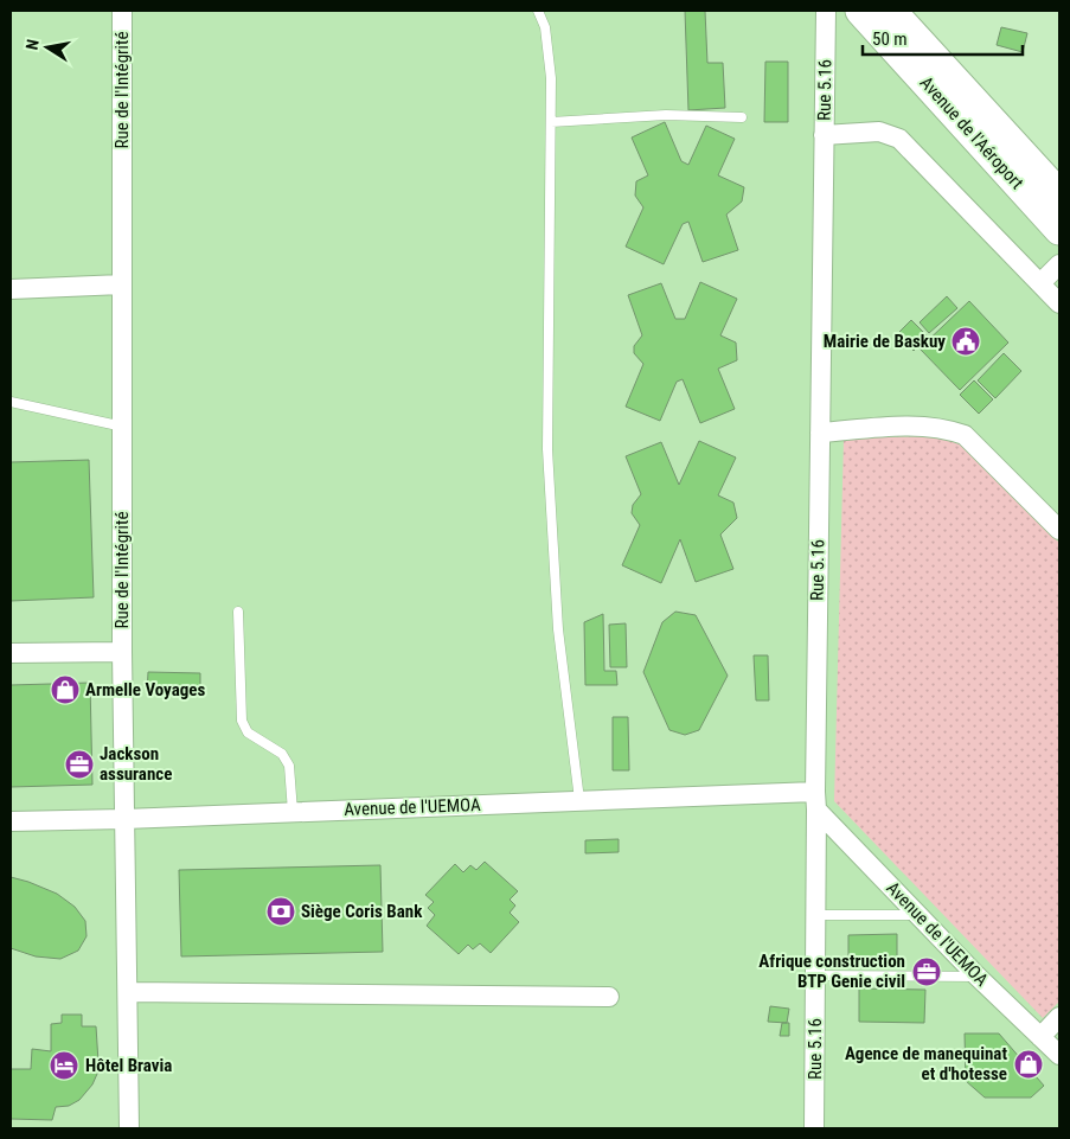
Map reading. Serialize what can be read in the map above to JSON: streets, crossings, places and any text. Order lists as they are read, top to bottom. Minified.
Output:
{"streets":{"main road":["Avenue de l'Aéroport"],"street":["Rue de l'Intégrité","Rue 5.16","Avenue de l'UEMOA"]},"crossings":[["Rue de l'Intégrité","Avenue de l'UEMOA"],["Rue 5.16","Avenue de l'UEMOA"]],"places":{"public building":["Mairie de Baskuy"],"shop":["Armelle Voyages","Agence de manequinat et d'hotesse"],"office":["Jackson assurance","Afrique construction BTP Genie civil"],"bank":["Siège Coris Bank"],"hotel":["Hôtel Bravia"]},"scale_bar":"50 m","north":"left"}
